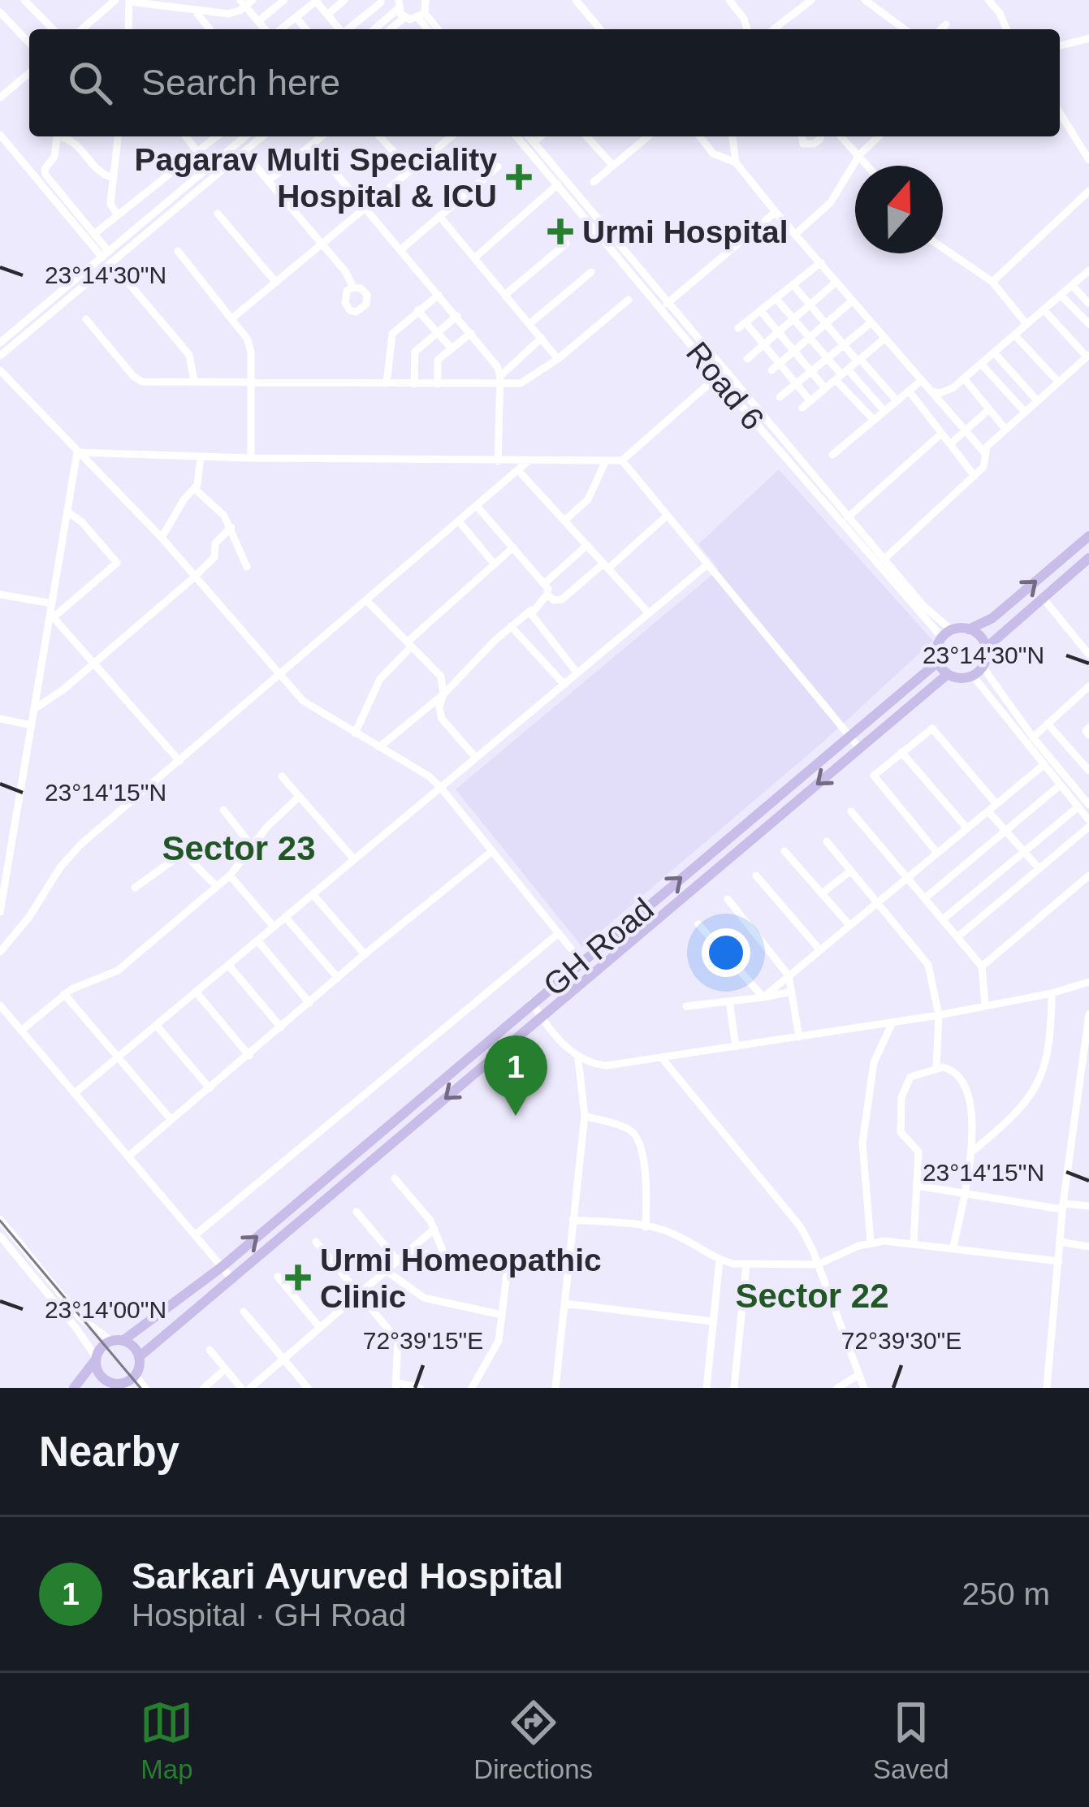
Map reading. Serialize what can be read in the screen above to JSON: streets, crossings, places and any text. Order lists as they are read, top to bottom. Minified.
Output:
{"streets":{"main road":["GH Road"],"street":["Road 6"]},"crossings":[["Road 6","GH Road"]],"districts":["Sector 23","Sector 22"],"places":{"health":["Pagarav Multi Speciality Hospital & ICU","Urmi Hospital","Urmi Homeopathic Clinic"]},"north":"top","page":{"search":"Search here","pins":"1","heading":"Nearby","list":[{"mark":"1","name":"Sarkari Ayurved Hospital","note":"Hospital · GH Road","value":"250 m"}],"nav":["Map","Directions","Saved"]},"coordinates":["23°14'30\"N","23°14'15\"N","23°14'00\"N","72°39'15\"E","72°39'30\"E"]}
